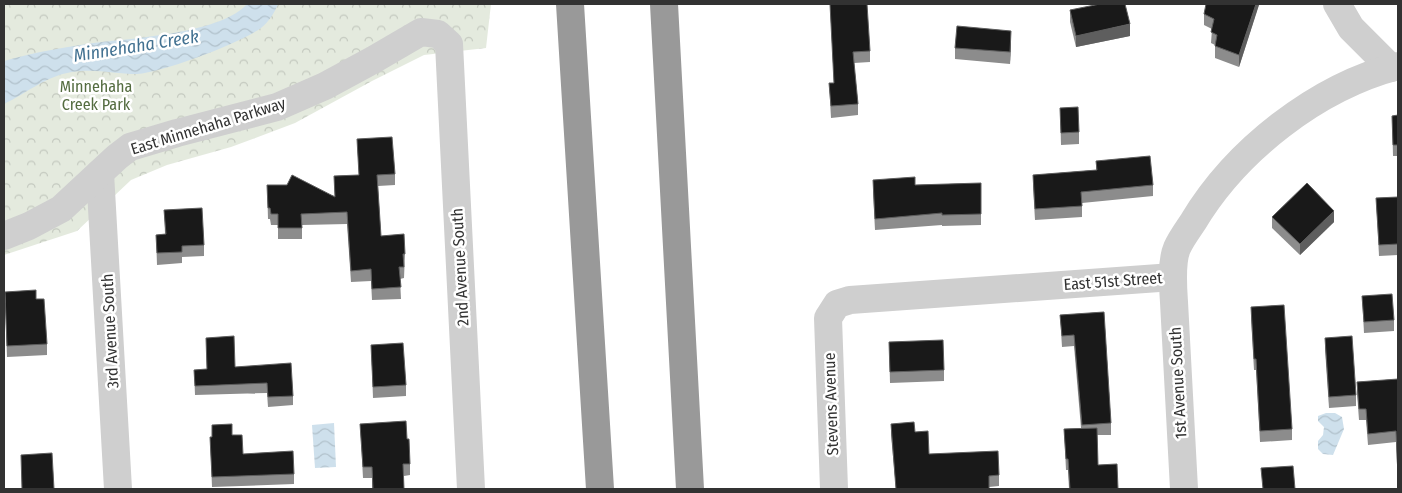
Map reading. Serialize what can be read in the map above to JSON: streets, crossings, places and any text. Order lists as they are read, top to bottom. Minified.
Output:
{"streets":{"street":["East Minnehaha Parkway","2nd Avenue South","East 51st Street","3rd Avenue South","1st Avenue South","Stevens Avenue"]},"crossings":[["East Minnehaha Parkway","2nd Avenue South"],["East Minnehaha Parkway","3rd Avenue South"],["East 51st Street","1st Avenue South"],["East 51st Street","Stevens Avenue"]],"water":["Minnehaha Creek"],"parks":["Minnehaha Creek Park"]}
